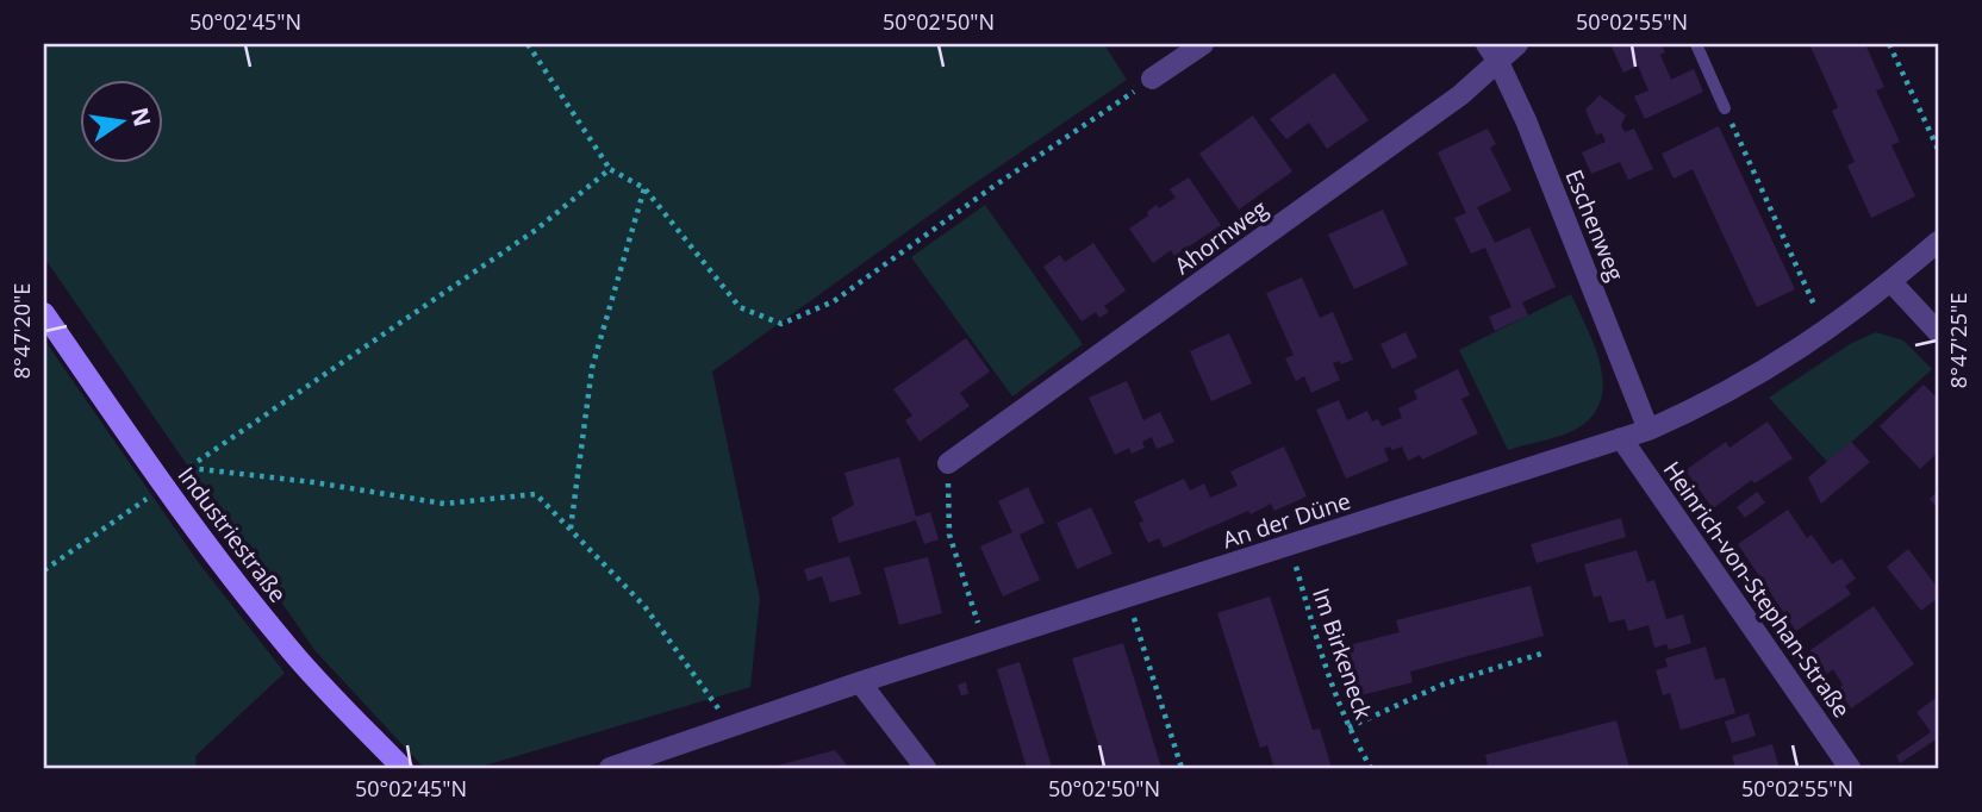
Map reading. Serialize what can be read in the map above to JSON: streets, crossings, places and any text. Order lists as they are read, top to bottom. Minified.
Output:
{"streets":{"street":["Eschenweg","Ahornweg","An der Düne","Industriestraße","Heinrich-von-Stephan-Straße"],"path":["Im Birkeneck"]},"crossings":[["Eschenweg","Ahornweg"],["Eschenweg","An der Düne"],["An der Düne","Heinrich-von-Stephan-Straße"],["An der Düne","Im Birkeneck"]],"north":"right","coordinates":["50°02'45\"N","50°02'50\"N","50°02'55\"N","8°47'20\"E","8°47'25\"E"]}
